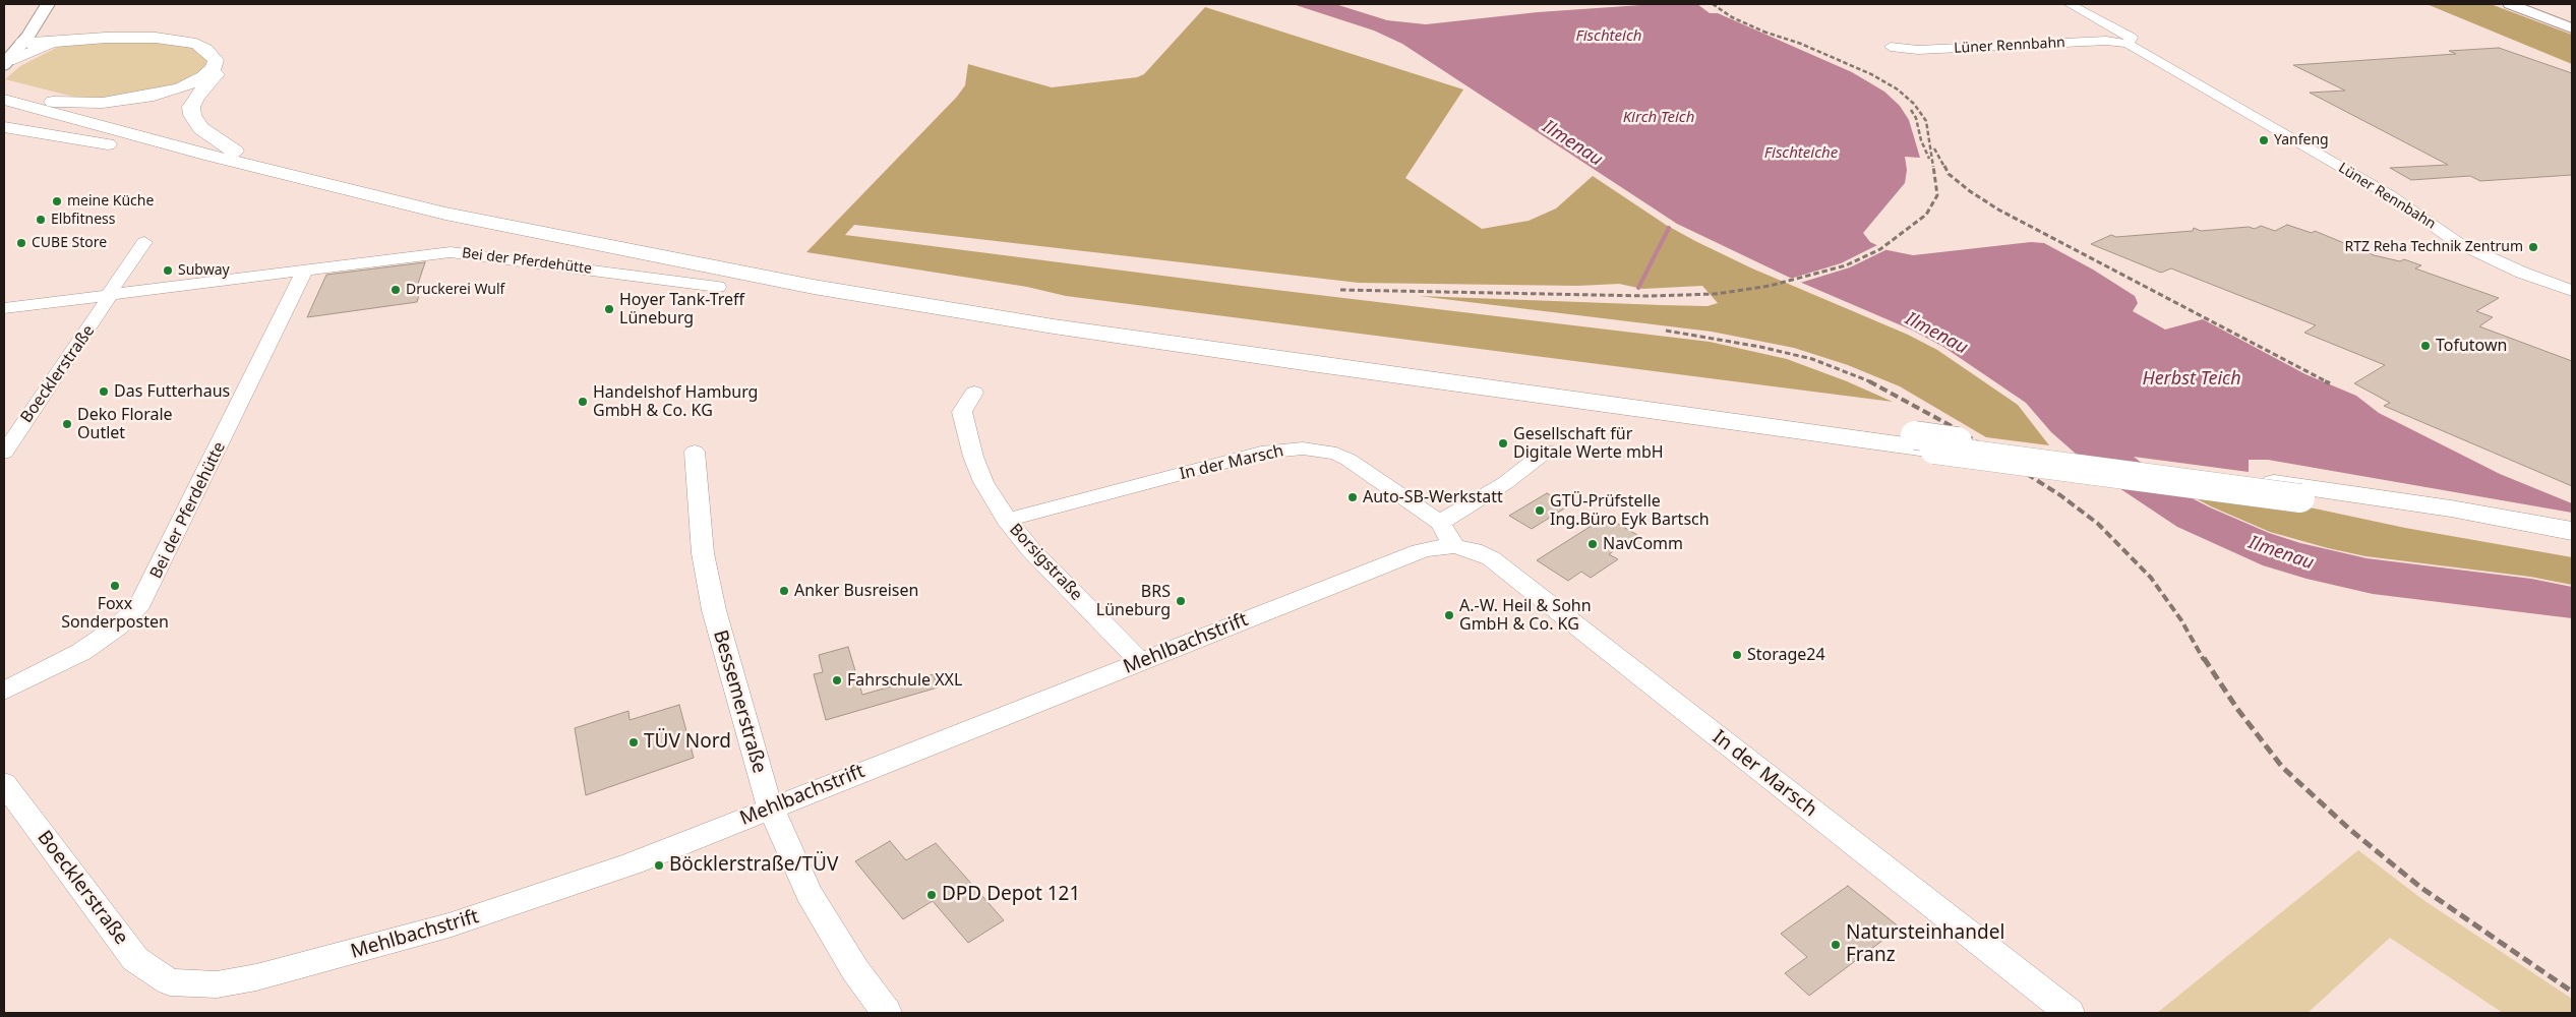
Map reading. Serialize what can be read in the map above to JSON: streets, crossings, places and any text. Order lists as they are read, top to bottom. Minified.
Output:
{"streets":{"street":["Lüner Rennbahn","Bei der Pferdehütte","Boecklerstraße","In der Marsch","Borsigstraße","Mehlbachstrift","Bessemerstraße"]},"crossings":[["Bei der Pferdehütte","Boecklerstraße"],["Boecklerstraße","Mehlbachstrift"],["In der Marsch","Borsigstraße"],["In der Marsch","Mehlbachstrift"],["Borsigstraße","Mehlbachstrift"],["Mehlbachstrift","Bessemerstraße"]],"water":["Fischteich","Kirch Teich","Ilmenau","Fischteiche","Herbst Teich"],"places":["Yanfeng","meine Küche","Elbfitness","CUBE Store","RTZ Reha Technik Zentrum","Subway","Druckerei Wulf","Hoyer Tank-Treff Lüneburg","Tofutown","Das Futterhaus","Handelshof Hamburg GmbH & Co. KG","Deko Florale Outlet","Gesellschaft für Digitale Werte mbH","Auto-SB-Werkstatt","GTÜ-Prüfstelle Ing.Büro Eyk Bartsch","NavComm","Foxx Sonderposten","Anker Busreisen","BRS Lüneburg","A.-W. Heil & Sohn GmbH & Co. KG","Storage24","Fahrschule XXL","TÜV Nord","Böcklerstraße/TÜV","DPD Depot 121","Natursteinhandel Franz"]}
